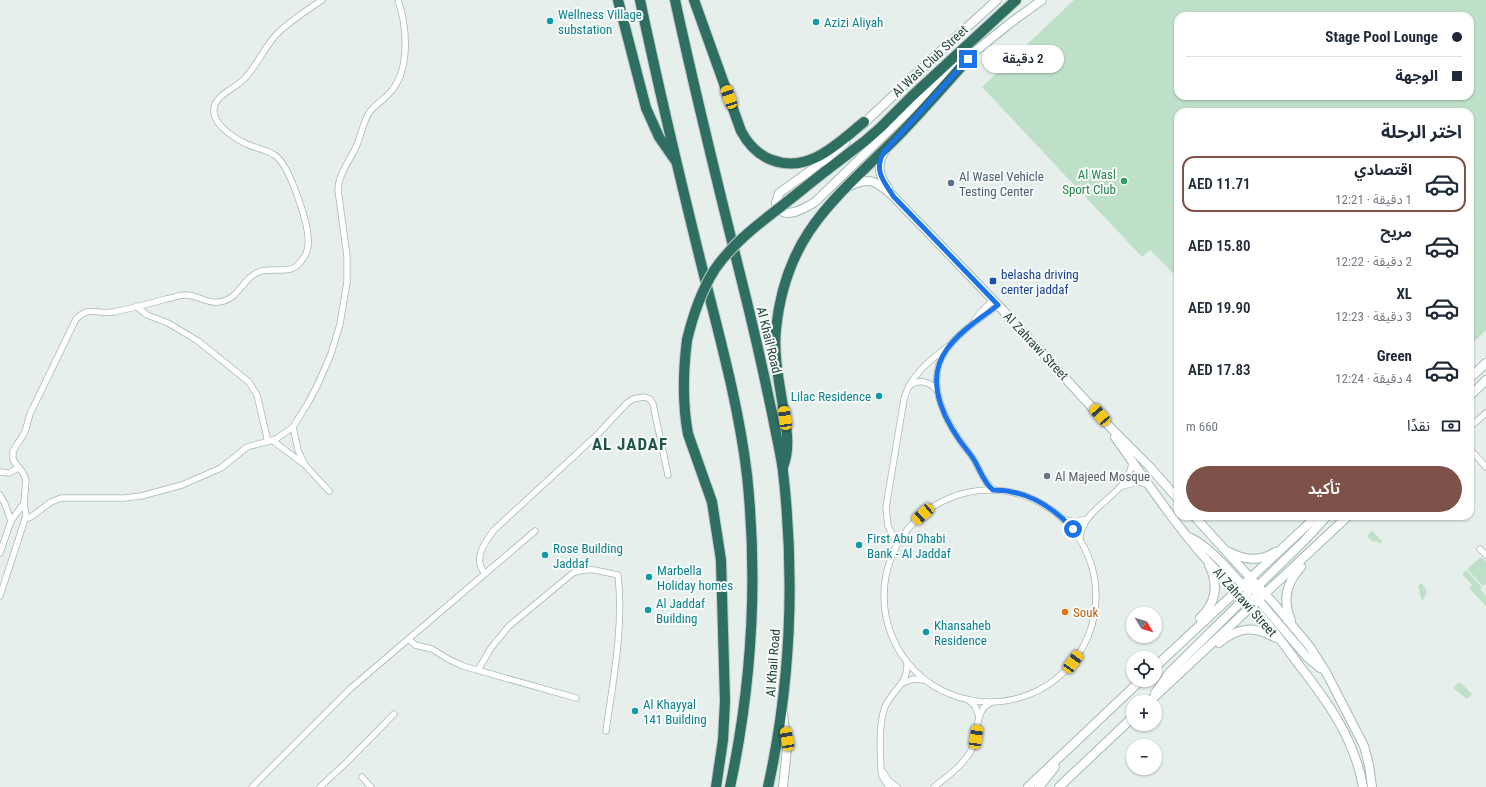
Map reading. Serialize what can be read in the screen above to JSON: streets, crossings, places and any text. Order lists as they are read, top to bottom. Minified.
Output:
{"streets":{"highway":["Al Khail Road"],"main road":["Al Wasl Club Street","Al Zahrawi Street"]},"districts":["AL JADAF"],"places":{"other":["Wellness Village substation","Azizi Aliyah","Al Wasl Sport Club","Al Wasel Vehicle Testing Center","Lilac Residence","Al Majeed Mosque","First Abu Dhabi Bank - Al Jaddaf","Rose Building Jaddaf","Marbella Holiday homes","Al Jaddaf Building","Souk","Khansaheb Residence","Al Khayyal 141 Building"],"transit":["belasha driving center jaddaf"]},"north":"bottom right","page":{"banner":["Stage Pool Lounge","الوجهة"],"bubble":"2 دقيقة","heading":"اختر الرحلة","list":[{"name":"اقتصادي","note":"1 دقيقة · 12:21","value":"AED 11.71"},{"name":"مريح","note":"2 دقيقة · 12:22","value":"AED 15.80"},{"name":"XL","note":"3 دقيقة · 12:23","value":"AED 19.90"},{"name":"Green","note":"4 دقيقة · 12:24","value":"AED 17.83"}],"pay":["نقدًا","660 m"],"buttons":"تأكيد","map_buttons":["+","−"]}}
